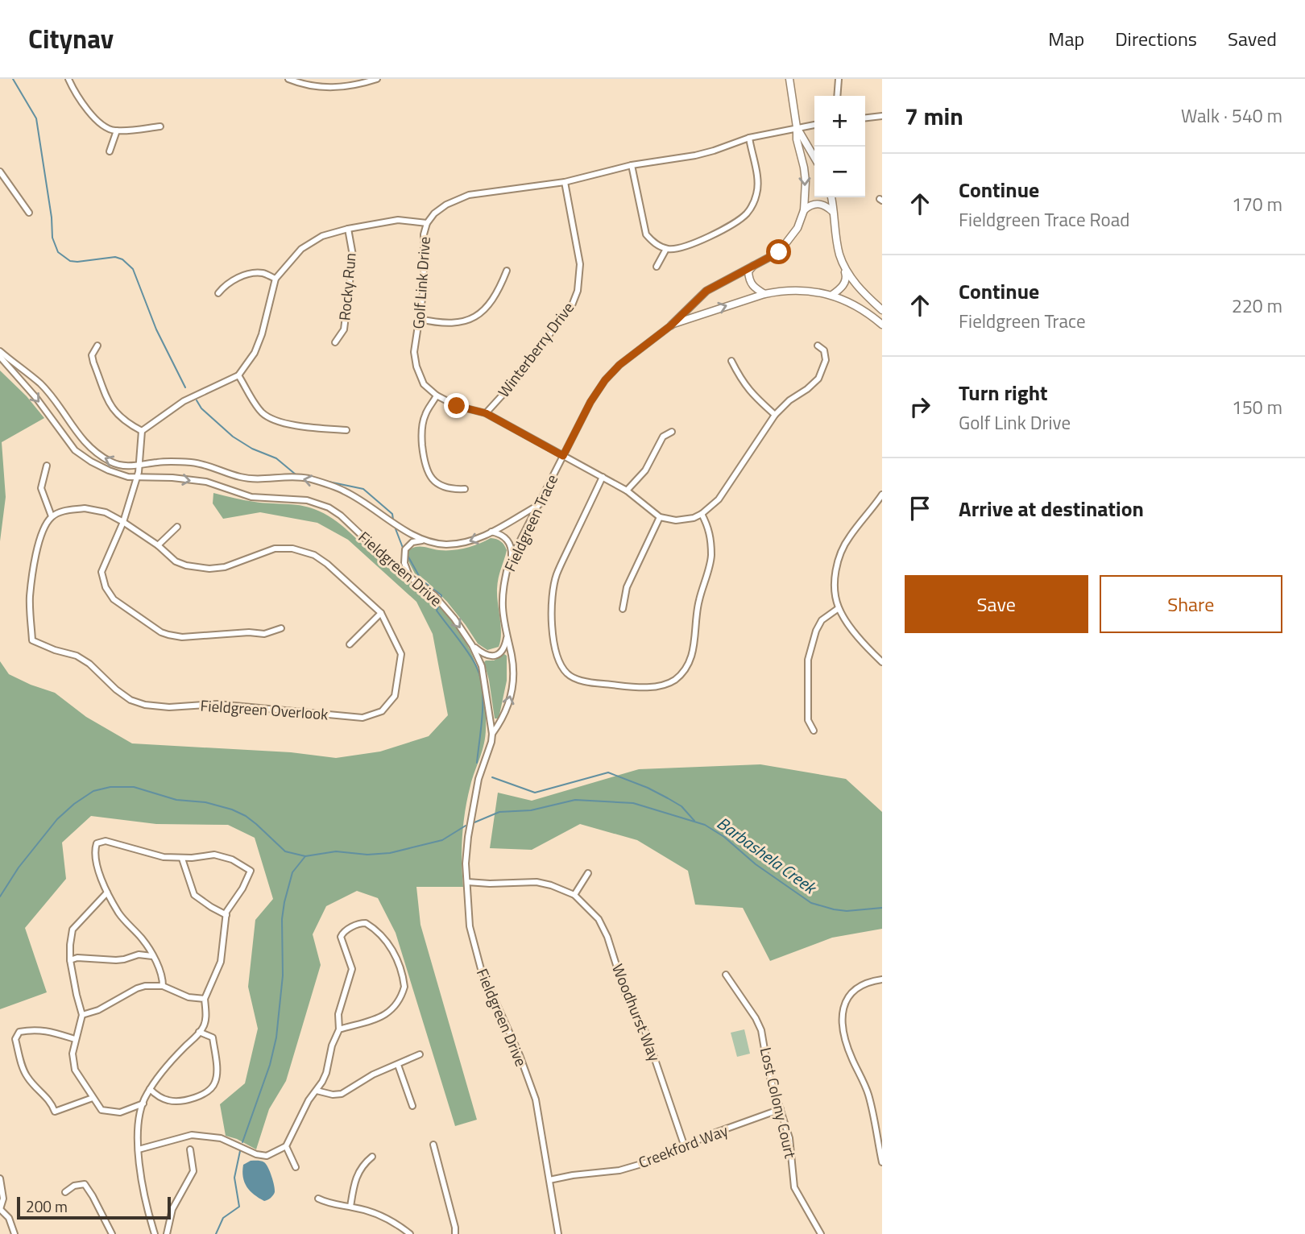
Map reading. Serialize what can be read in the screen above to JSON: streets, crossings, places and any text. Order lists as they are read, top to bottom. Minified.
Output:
{"streets":{"street":["Golf Link Drive","Rocky Run","Winterberry Drive","Fieldgreen Trace","Fieldgreen Drive","Fieldgreen Overlook","Woodhurst Way","Lost Colony Court","Creekford Way"]},"crossings":[["Golf Link Drive","Winterberry Drive"],["Golf Link Drive","Fieldgreen Trace"],["Fieldgreen Trace","Fieldgreen Drive"],["Fieldgreen Drive","Woodhurst Way"],["Fieldgreen Drive","Creekford Way"],["Woodhurst Way","Creekford Way"],["Lost Colony Court","Creekford Way"]],"water":["Barbashela Creek"],"scale_bar":"200 m","page":{"header":"Citynav","nav":["Map","Directions","Saved"],"heading":["7 min","Walk · 540 m"],"map_buttons":["+","−"],"list":[["Continue","Fieldgreen Trace Road","170 m"],["Continue","Fieldgreen Trace","220 m"],["Turn right","Golf Link Drive","150 m"],"Arrive at destination"],"buttons":["Save","Share"],"scale":"200 m"}}
